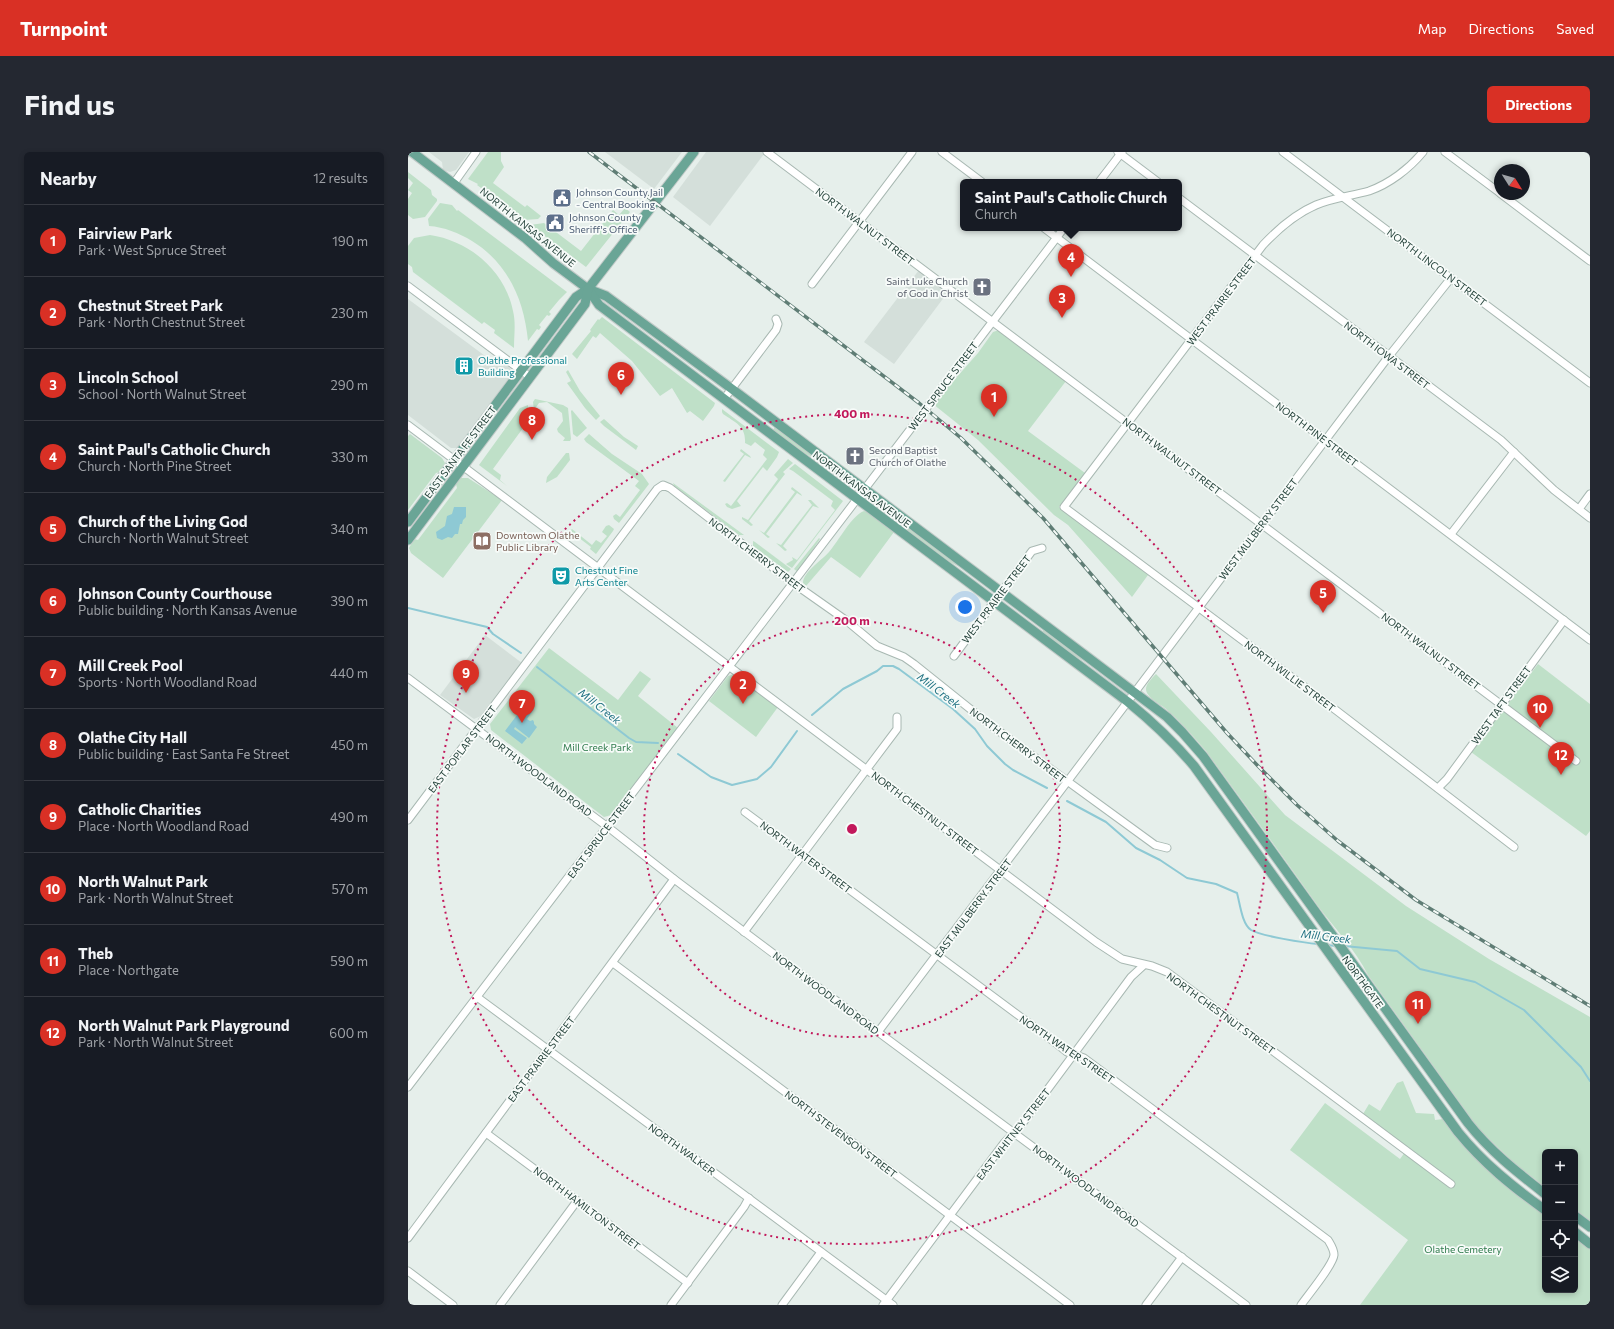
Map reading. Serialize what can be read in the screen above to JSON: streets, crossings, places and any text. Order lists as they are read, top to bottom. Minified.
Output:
{"streets":{"main road":["NORTH KANSAS AVENUE","EAST SANTA FE STREET","NORTHGATE"],"street":["NORTH WALNUT STREET","NORTH LINCOLN STREET","WEST PRAIRIE STREET","NORTH IOWA STREET","WEST SPRUCE STREET","NORTH PINE STREET","WEST MULBERRY STREET","NORTH CHERRY STREET","NORTH WILLIE STREET","WEST TAFT STREET","EAST POPLAR STREET","NORTH WOODLAND ROAD","NORTH CHESTNUT STREET","EAST SPRUCE STREET","NORTH WATER STREET","EAST MULBERRY STREET","EAST PRAIRIE STREET","NORTH STEVENSON STREET","EAST WHITNEY STREET","NORTH WALKER","NORTH HAMILTON STREET"]},"crossings":[["NORTH WALNUT STREET","WEST PRAIRIE STREET"],["NORTH WALNUT STREET","WEST SPRUCE STREET"],["NORTH WALNUT STREET","WEST MULBERRY STREET"],["NORTH WALNUT STREET","WEST TAFT STREET"],["NORTH KANSAS AVENUE","WEST PRAIRIE STREET"],["NORTH KANSAS AVENUE","WEST SPRUCE STREET"],["NORTH KANSAS AVENUE","EAST SANTA FE STREET"],["NORTH KANSAS AVENUE","WEST MULBERRY STREET"],["NORTH KANSAS AVENUE","NORTHGATE"],["NORTH LINCOLN STREET","WEST PRAIRIE STREET"],["NORTH LINCOLN STREET","WEST MULBERRY STREET"],["WEST PRAIRIE STREET","NORTH IOWA STREET"],["WEST PRAIRIE STREET","NORTH PINE STREET"],["WEST PRAIRIE STREET","NORTH WILLIE STREET"],["NORTH IOWA STREET","WEST MULBERRY STREET"],["WEST SPRUCE STREET","NORTH PINE STREET"],["WEST SPRUCE STREET","NORTH CHERRY STREET"],["WEST SPRUCE STREET","EAST SPRUCE STREET"],["NORTH PINE STREET","WEST MULBERRY STREET"],["NORTH PINE STREET","WEST TAFT STREET"],["EAST SANTA FE STREET","NORTH CHESTNUT STREET"],["WEST MULBERRY STREET","NORTH CHERRY STREET"],["WEST MULBERRY STREET","NORTH WILLIE STREET"],["WEST MULBERRY STREET","EAST MULBERRY STREET"],["WEST MULBERRY STREET","NORTHGATE"],["NORTH CHERRY STREET","EAST POPLAR STREET"],["NORTH CHERRY STREET","EAST SPRUCE STREET"],["NORTH CHERRY STREET","EAST MULBERRY STREET"],["NORTH WILLIE STREET","WEST TAFT STREET"],["EAST POPLAR STREET","NORTH WOODLAND ROAD"],["EAST POPLAR STREET","NORTH CHESTNUT STREET"],["NORTH WOODLAND ROAD","EAST SPRUCE STREET"],["NORTH WOODLAND ROAD","EAST MULBERRY STREET"],["NORTH WOODLAND ROAD","EAST PRAIRIE STREET"],["NORTH WOODLAND ROAD","EAST WHITNEY STREET"],["NORTH CHESTNUT STREET","EAST SPRUCE STREET"],["NORTH CHESTNUT STREET","EAST MULBERRY STREET"],["NORTH CHESTNUT STREET","EAST WHITNEY STREET"],["EAST SPRUCE STREET","NORTH WALKER"],["NORTH WATER STREET","EAST MULBERRY STREET"],["NORTH WATER STREET","EAST WHITNEY STREET"],["EAST PRAIRIE STREET","NORTH STEVENSON STREET"],["EAST PRAIRIE STREET","NORTH WALKER"],["EAST PRAIRIE STREET","NORTH HAMILTON STREET"],["NORTH STEVENSON STREET","EAST WHITNEY STREET"],["EAST WHITNEY STREET","NORTH WALKER"]],"water":["Mill Creek"],"parks":["Mill Creek Park","Olathe Cemetery"],"places":{"public building":["Johnson County Jail - Central Booking","Johnson County Sheriff's Office"],"church":["Saint Luke Church of God in Christ","Second Baptist Church of Olathe"],"building":["Olathe Professional Building"],"library":["Downtown Olathe Public Library"],"theatre":["Chestnut Fine Arts Center"]},"north":"bottom right","page":{"header":"Turnpoint","nav":["Map","Directions","Saved"],"buttons":"Directions","title":"Find us","heading":["Nearby","12 results"],"popup":["Saint Paul's Catholic Church","Church"],"list":[{"mark":"1","name":"Fairview Park","note":"Park · West Spruce Street","value":"190 m"},{"mark":"2","name":"Chestnut Street Park","note":"Park · North Chestnut Street","value":"230 m"},{"mark":"3","name":"Lincoln School","note":"School · North Walnut Street","value":"290 m"},{"mark":"4","name":"Saint Paul's Catholic Church","note":"Church · North Pine Street","value":"330 m"},{"mark":"5","name":"Church of the Living God","note":"Church · North Walnut Street","value":"340 m"},{"mark":"6","name":"Johnson County Courthouse","note":"Public building · North Kansas Avenue","value":"390 m"},{"mark":"7","name":"Mill Creek Pool","note":"Sports · North Woodland Road","value":"440 m"},{"mark":"8","name":"Olathe City Hall","note":"Public building · East Santa Fe Street","value":"450 m"},{"mark":"9","name":"Catholic Charities","note":"Place · North Woodland Road","value":"490 m"},{"mark":"10","name":"North Walnut Park","note":"Park · North Walnut Street","value":"570 m"},{"mark":"11","name":"Theb","note":"Place · Northgate","value":"590 m"},{"mark":"12","name":"North Walnut Park Playground","note":"Park · North Walnut Street","value":"600 m"}],"pins":["4","3","6","1","8","5","9","2","7","10","12","11"],"map_buttons":["+","−"]},"rings":["400 m","200 m"]}
